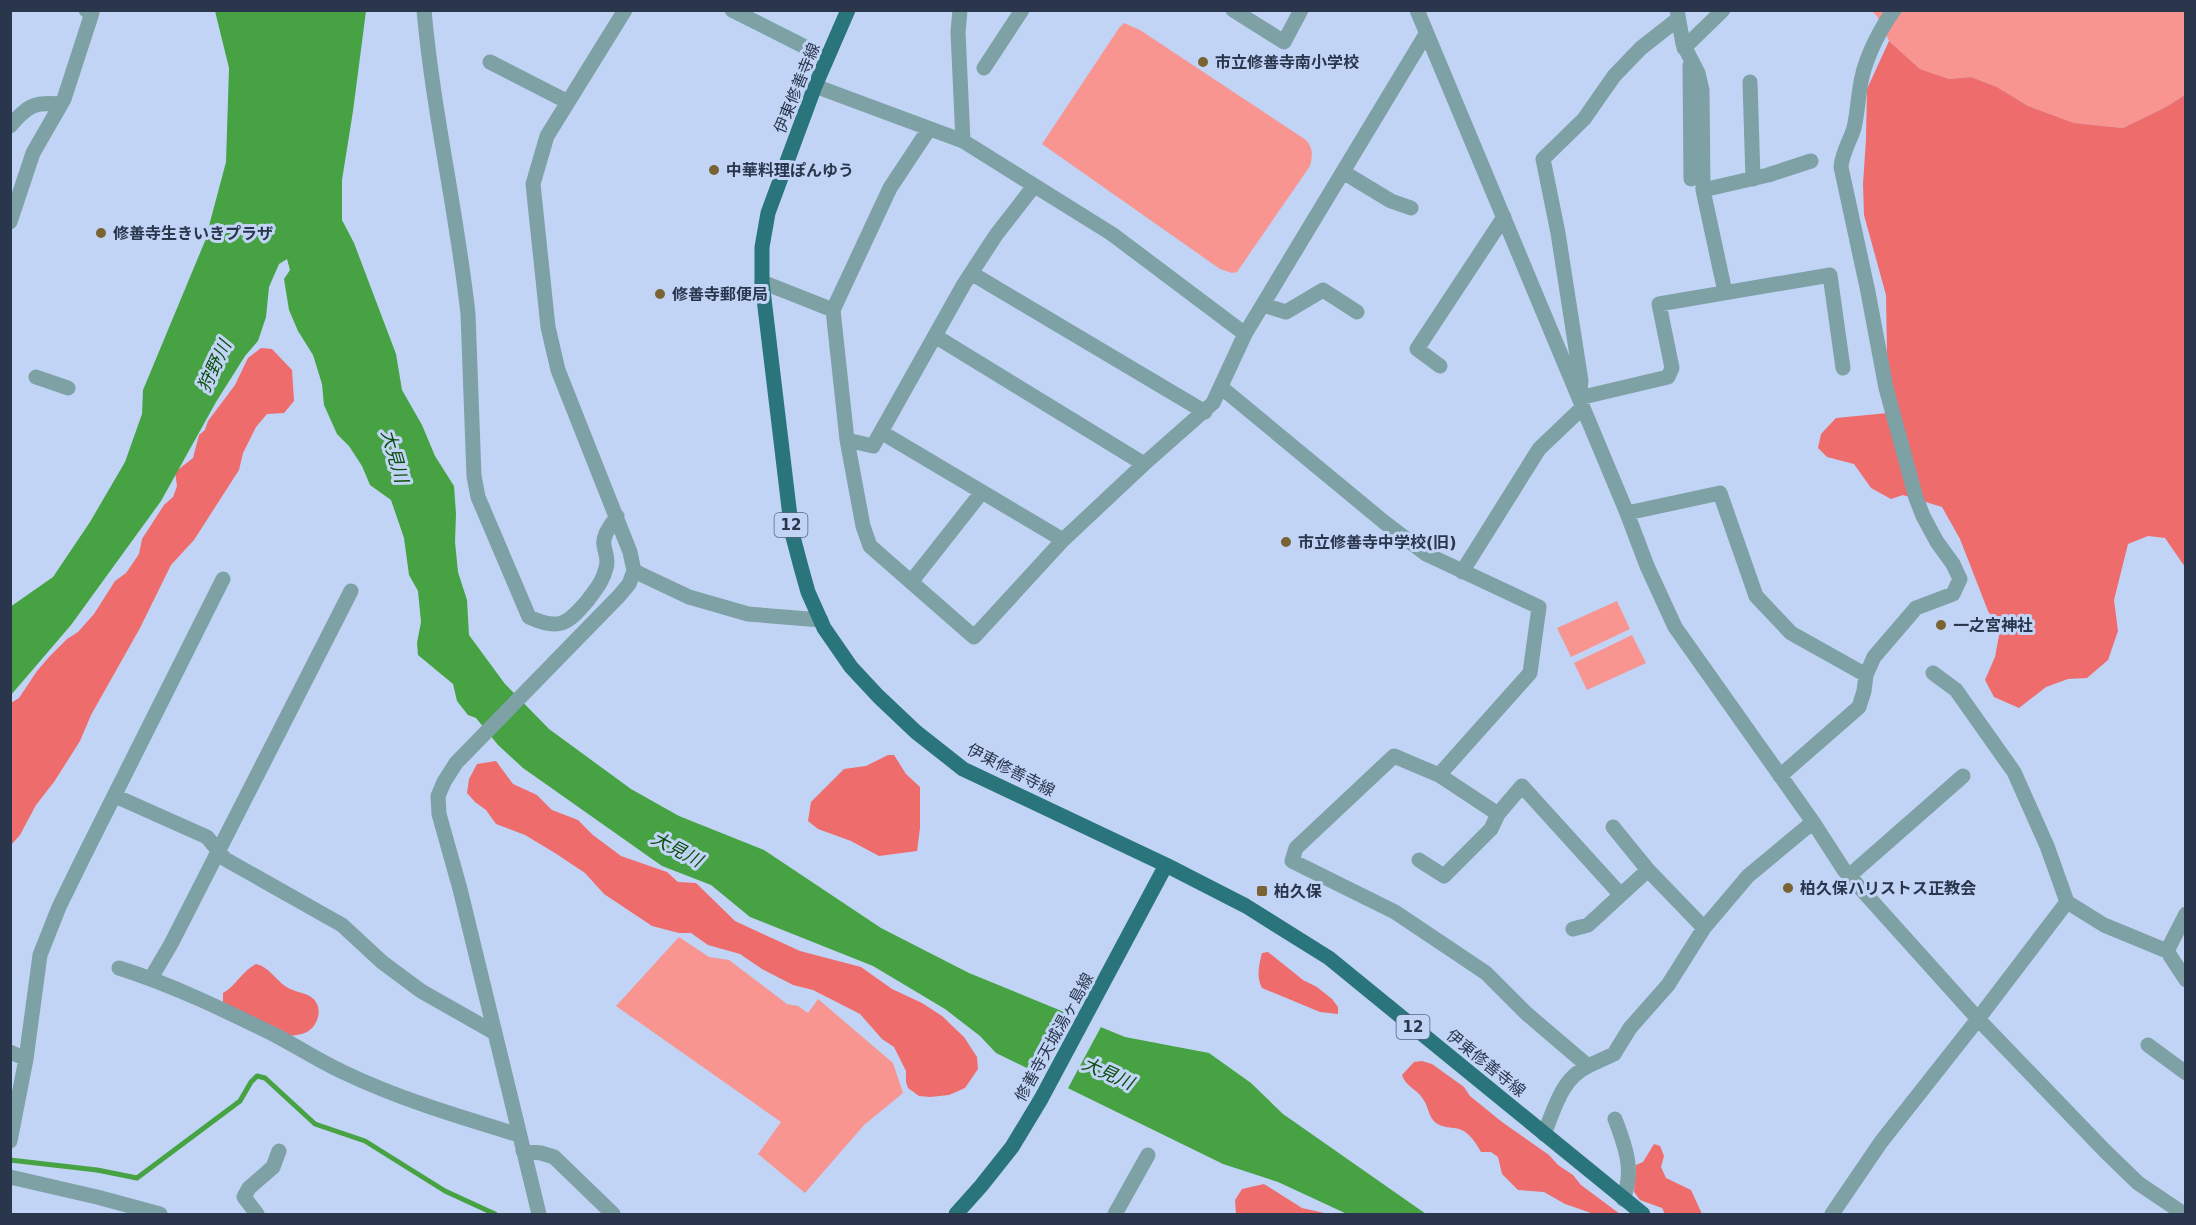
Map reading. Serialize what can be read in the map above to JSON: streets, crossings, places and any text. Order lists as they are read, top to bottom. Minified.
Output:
{"streets":{"main road":["伊東修善寺線","12","修善寺天城湯ヶ島線"]},"crossings":[["伊東修善寺線","修善寺天城湯ヶ島線"]],"water":["狩野川","大見川"],"places":{"other":["市立修善寺南小学校","中華料理ぽんゆう","修善寺生きいきプラザ","修善寺郵便局","市立修善寺中学校(旧)","一之宮神社","柏久保ハリストス正教会"],"transit":["柏久保"]}}
